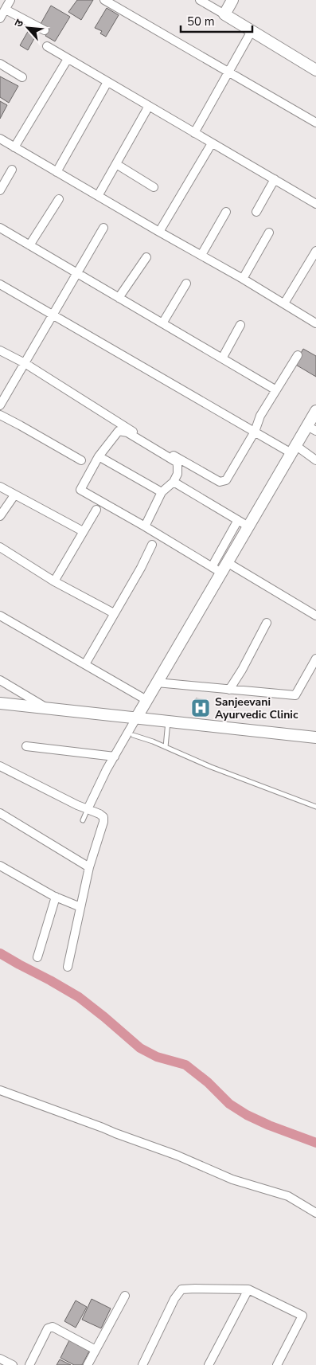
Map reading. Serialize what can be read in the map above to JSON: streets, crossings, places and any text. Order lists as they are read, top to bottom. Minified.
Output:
{"places":{"hospital":["Sanjeevani Ayurvedic Clinic"]},"scale_bar":"50 m","north":"top left"}
